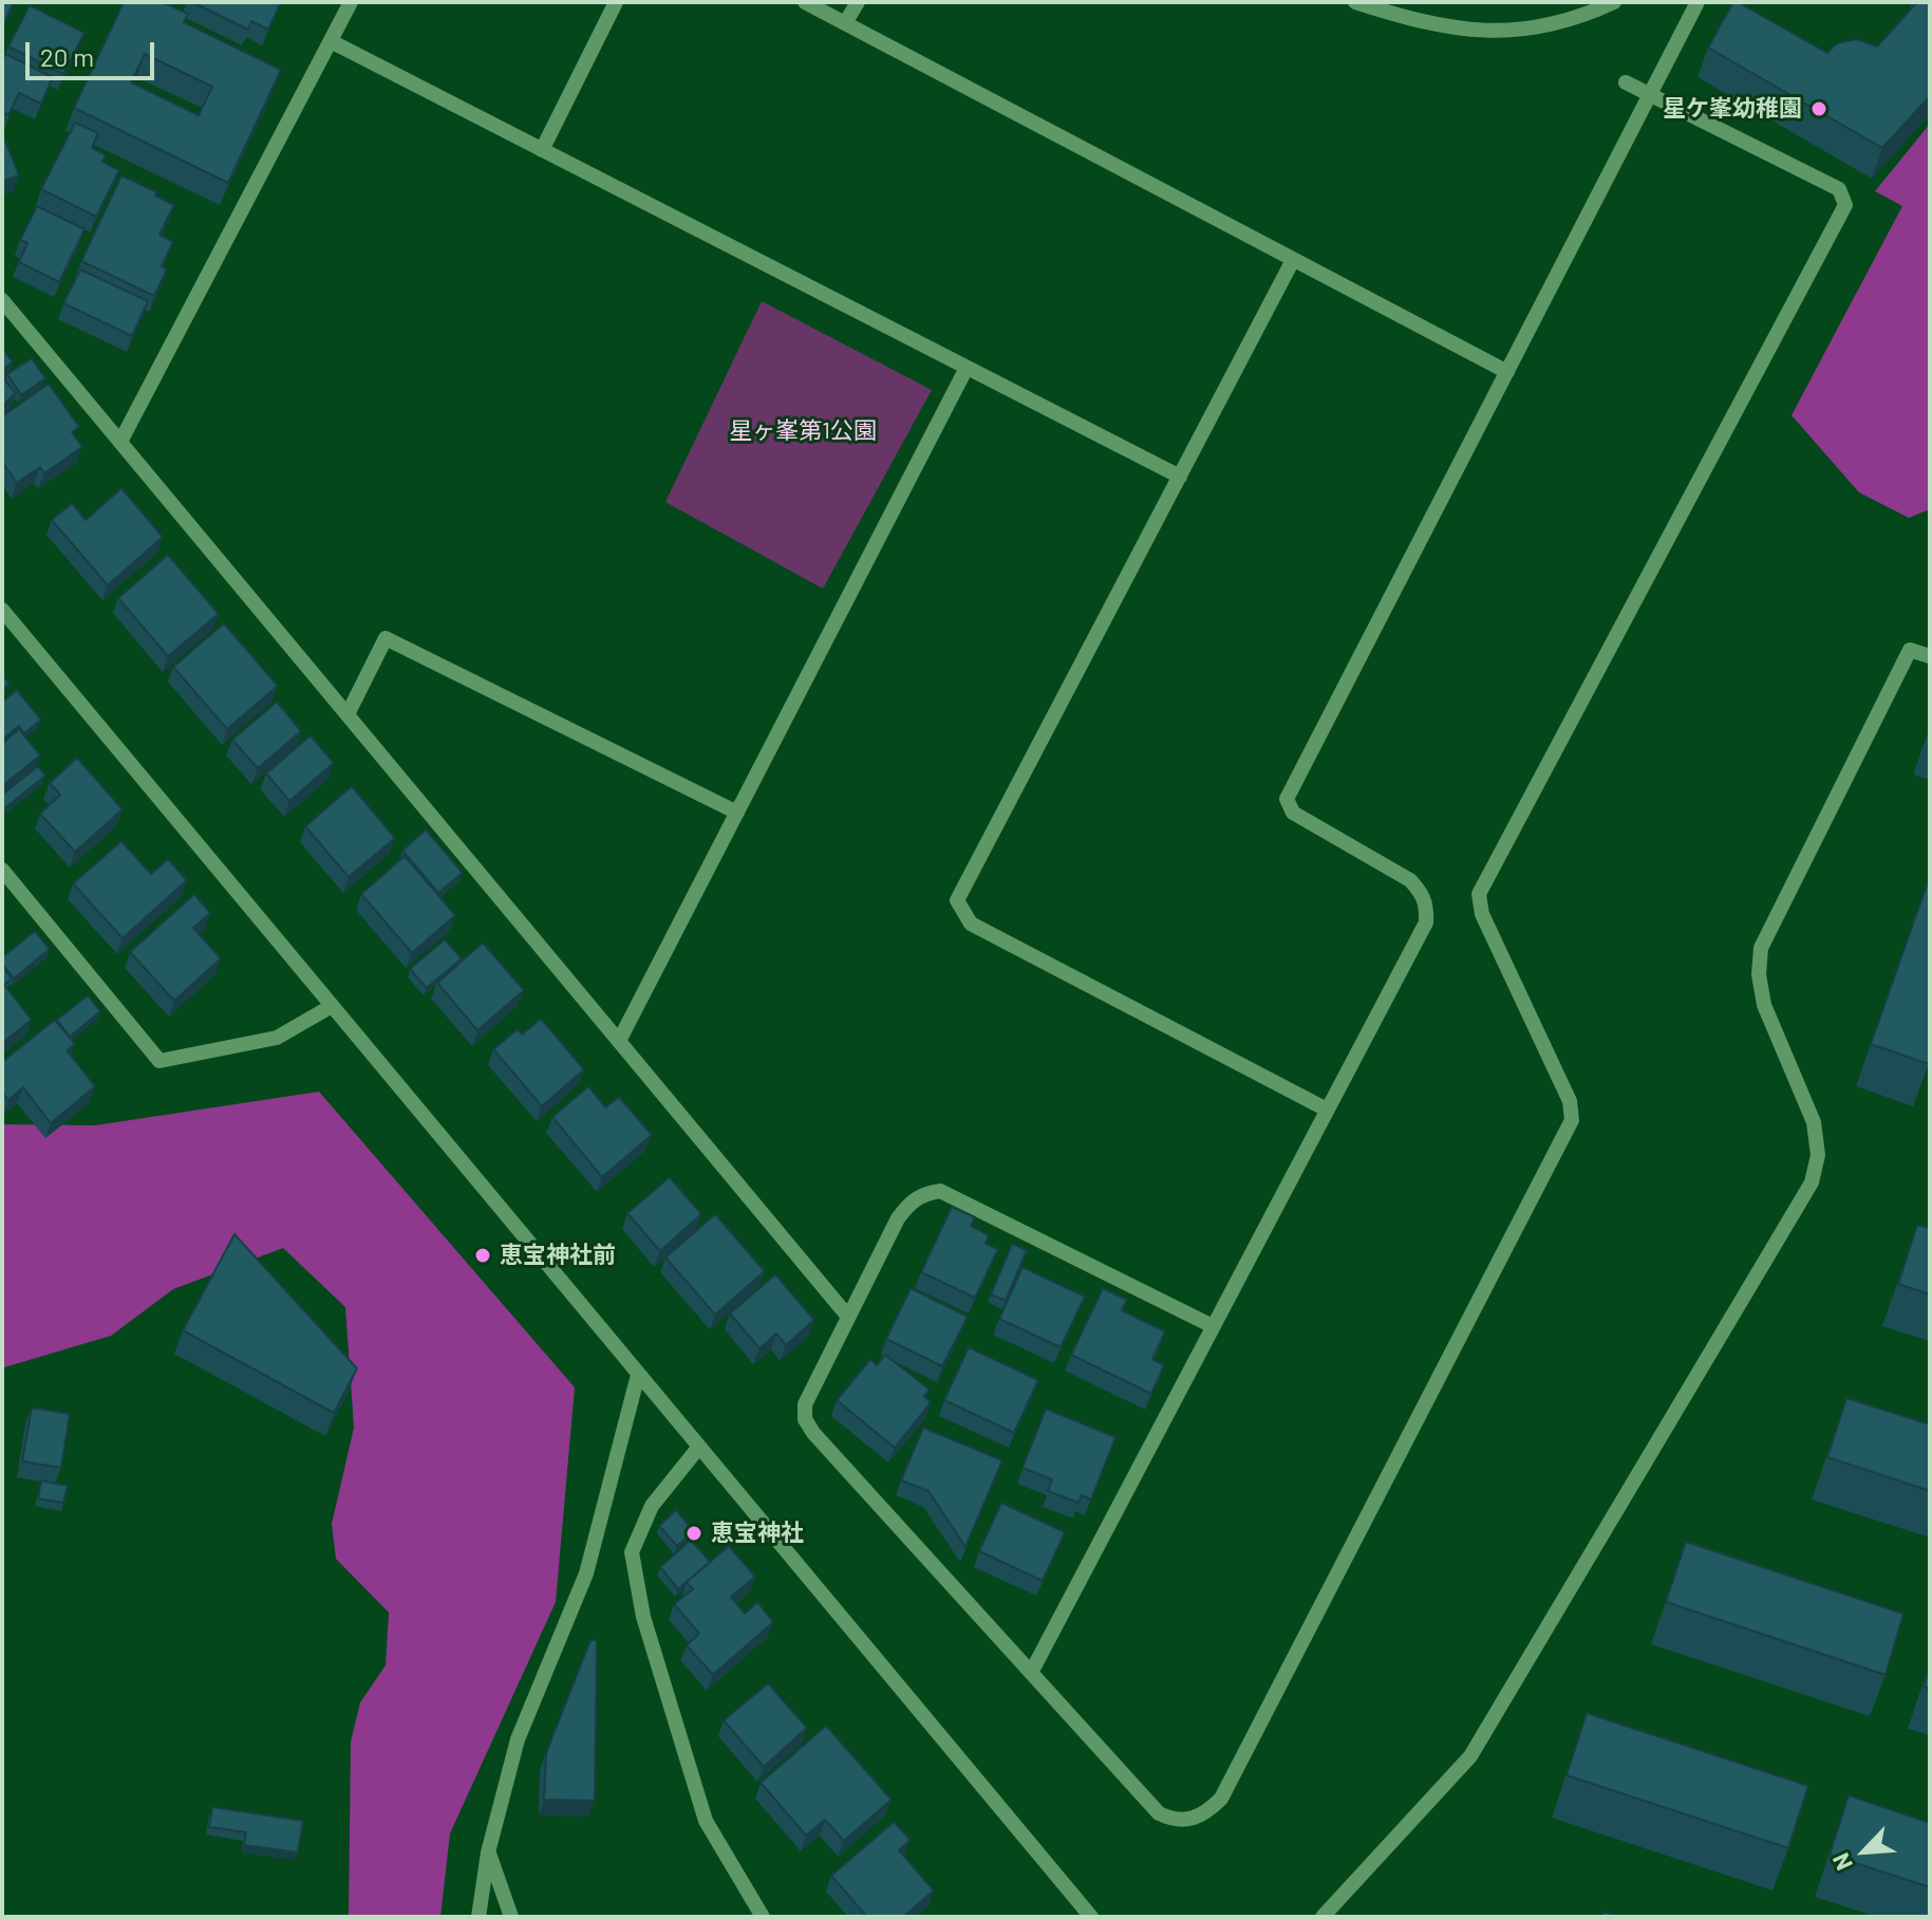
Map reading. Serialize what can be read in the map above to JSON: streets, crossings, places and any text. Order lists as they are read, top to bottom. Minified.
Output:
{"parks":["星ヶ峯第1公園"],"places":["星ケ峯幼稚園","恵宝神社前","恵宝神社"],"scale_bar":"20 m","north":"bottom left"}
